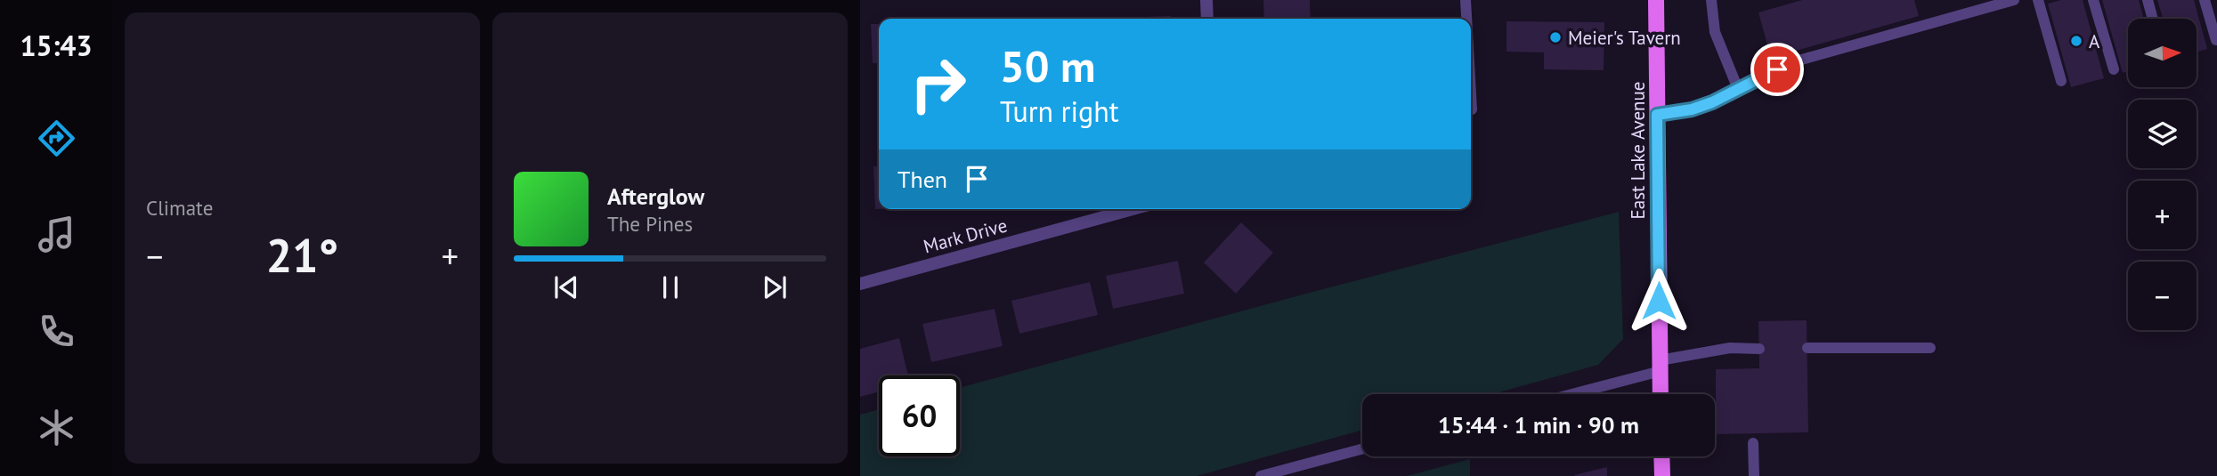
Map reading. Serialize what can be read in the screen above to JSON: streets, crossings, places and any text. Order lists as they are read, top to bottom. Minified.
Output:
{"streets":{"main road":["East Lake Avenue"],"street":["Mark Drive"]},"places":["Meier's Tavern","A"],"north":"right","page":{"tabs":"15:43","tile":"Climate","map_buttons":["+","−"],"turn":["50 m","Turn right"],"then":"Then","song":["Afterglow","The Pines"],"heat":["−","21°","+"],"limit":"60","trip":"15:44 · 1 min · 90 m"}}
